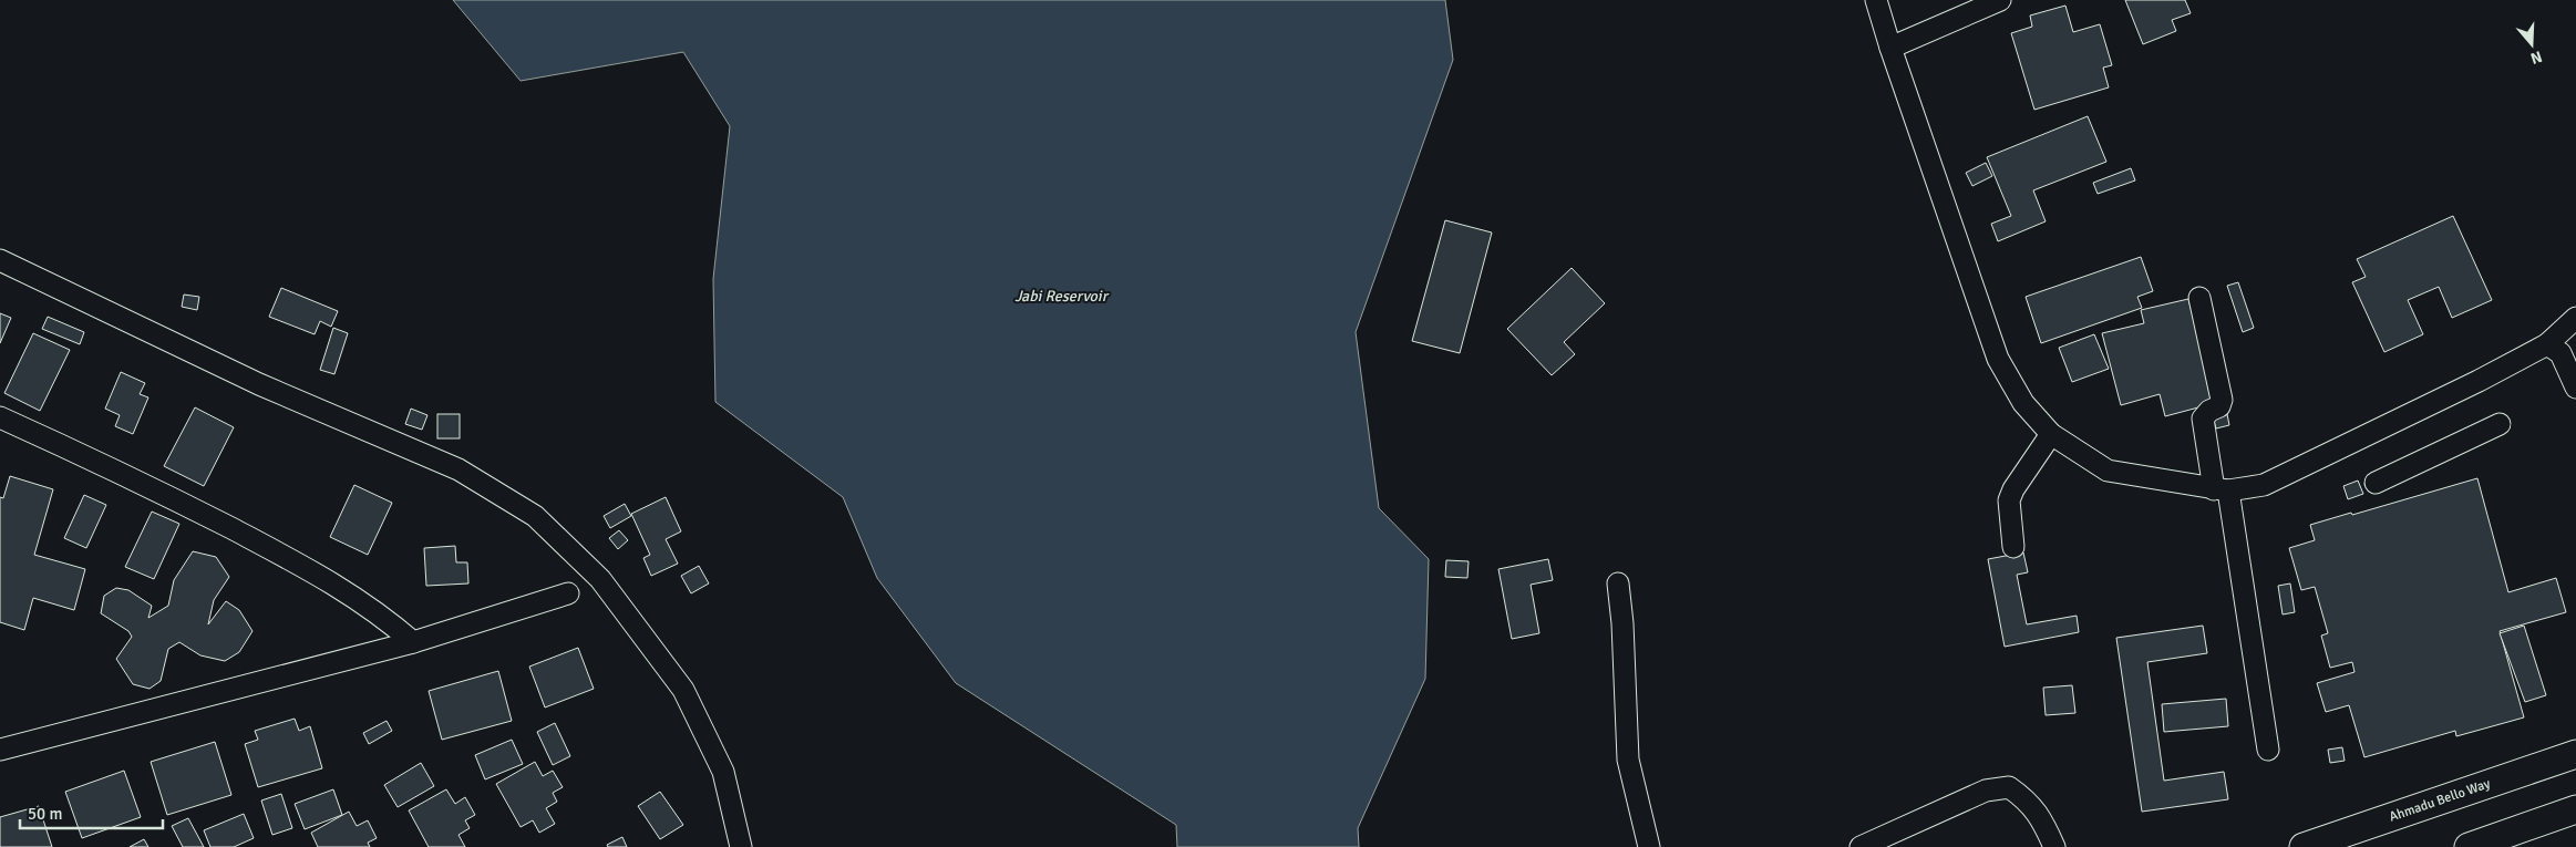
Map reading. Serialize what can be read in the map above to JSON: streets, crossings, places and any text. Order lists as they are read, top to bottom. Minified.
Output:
{"streets":{"main road":["Ahmadu Bello Way"]},"water":["Jabi Reservoir"],"scale_bar":"50 m","north":"bottom"}
